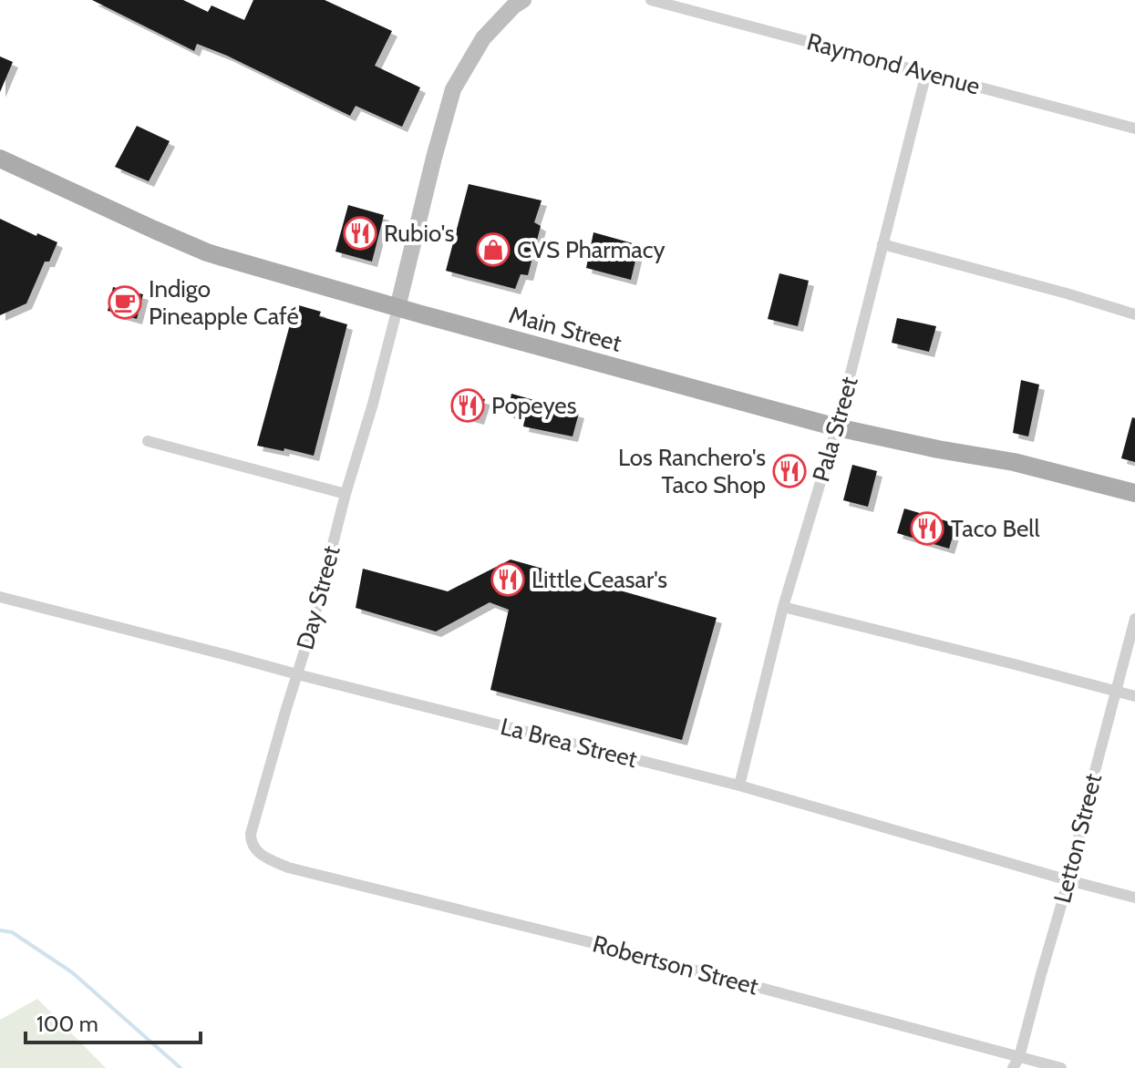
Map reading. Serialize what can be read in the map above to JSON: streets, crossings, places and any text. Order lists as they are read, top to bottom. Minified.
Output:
{"streets":{"main road":["Main Street"],"street":["Raymond Avenue","Pala Street","Day Street","La Brea Street","Letton Street","Robertson Street"]},"crossings":[["Raymond Avenue","Pala Street"],["Main Street","Pala Street"],["Main Street","Day Street"],["Pala Street","La Brea Street"],["Day Street","La Brea Street"],["Day Street","Robertson Street"],["La Brea Street","Letton Street"],["Letton Street","Robertson Street"]],"places":{"restaurant":["Rubio's","Popeyes","Los Ranchero's Taco Shop","Taco Bell","Little Ceasar's"],"shop":["CVS Pharmacy"],"cafe":["Indigo Pineapple Café"]},"scale_bar":"100 m"}
